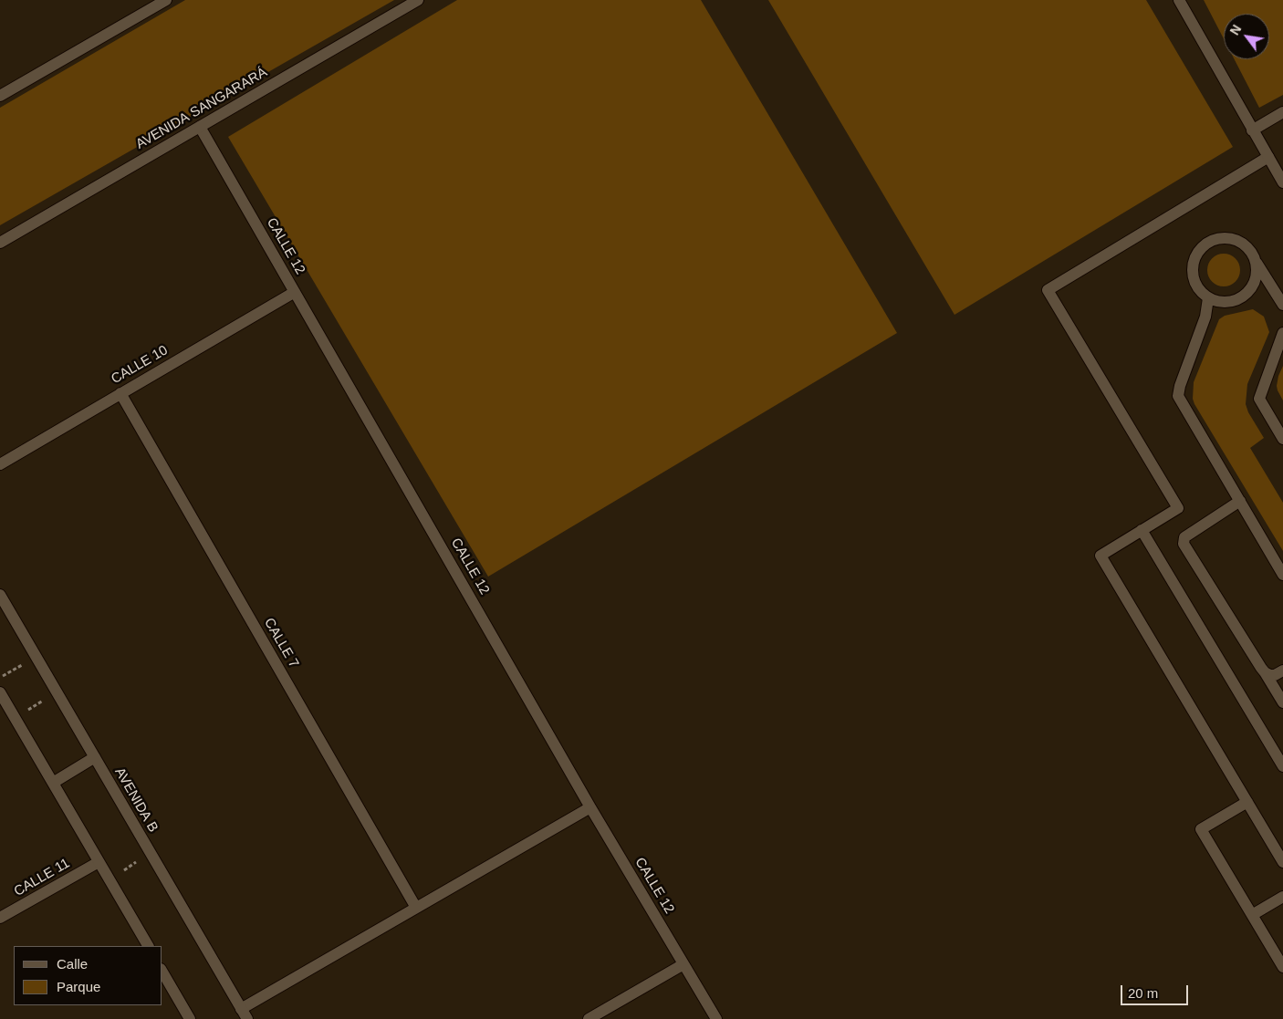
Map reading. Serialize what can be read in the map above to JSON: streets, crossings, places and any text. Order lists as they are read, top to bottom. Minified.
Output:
{"streets":{"street":["AVENIDA SANGARARÁ","CALLE 12","CALLE 10","CALLE 7","AVENIDA B","CALLE 11"]},"crossings":[["AVENIDA SANGARARÁ","CALLE 12"],["CALLE 12","CALLE 10"],["CALLE 10","CALLE 7"]],"legend":["Calle","Parque"],"scale_bar":"20 m","north":"top left"}
